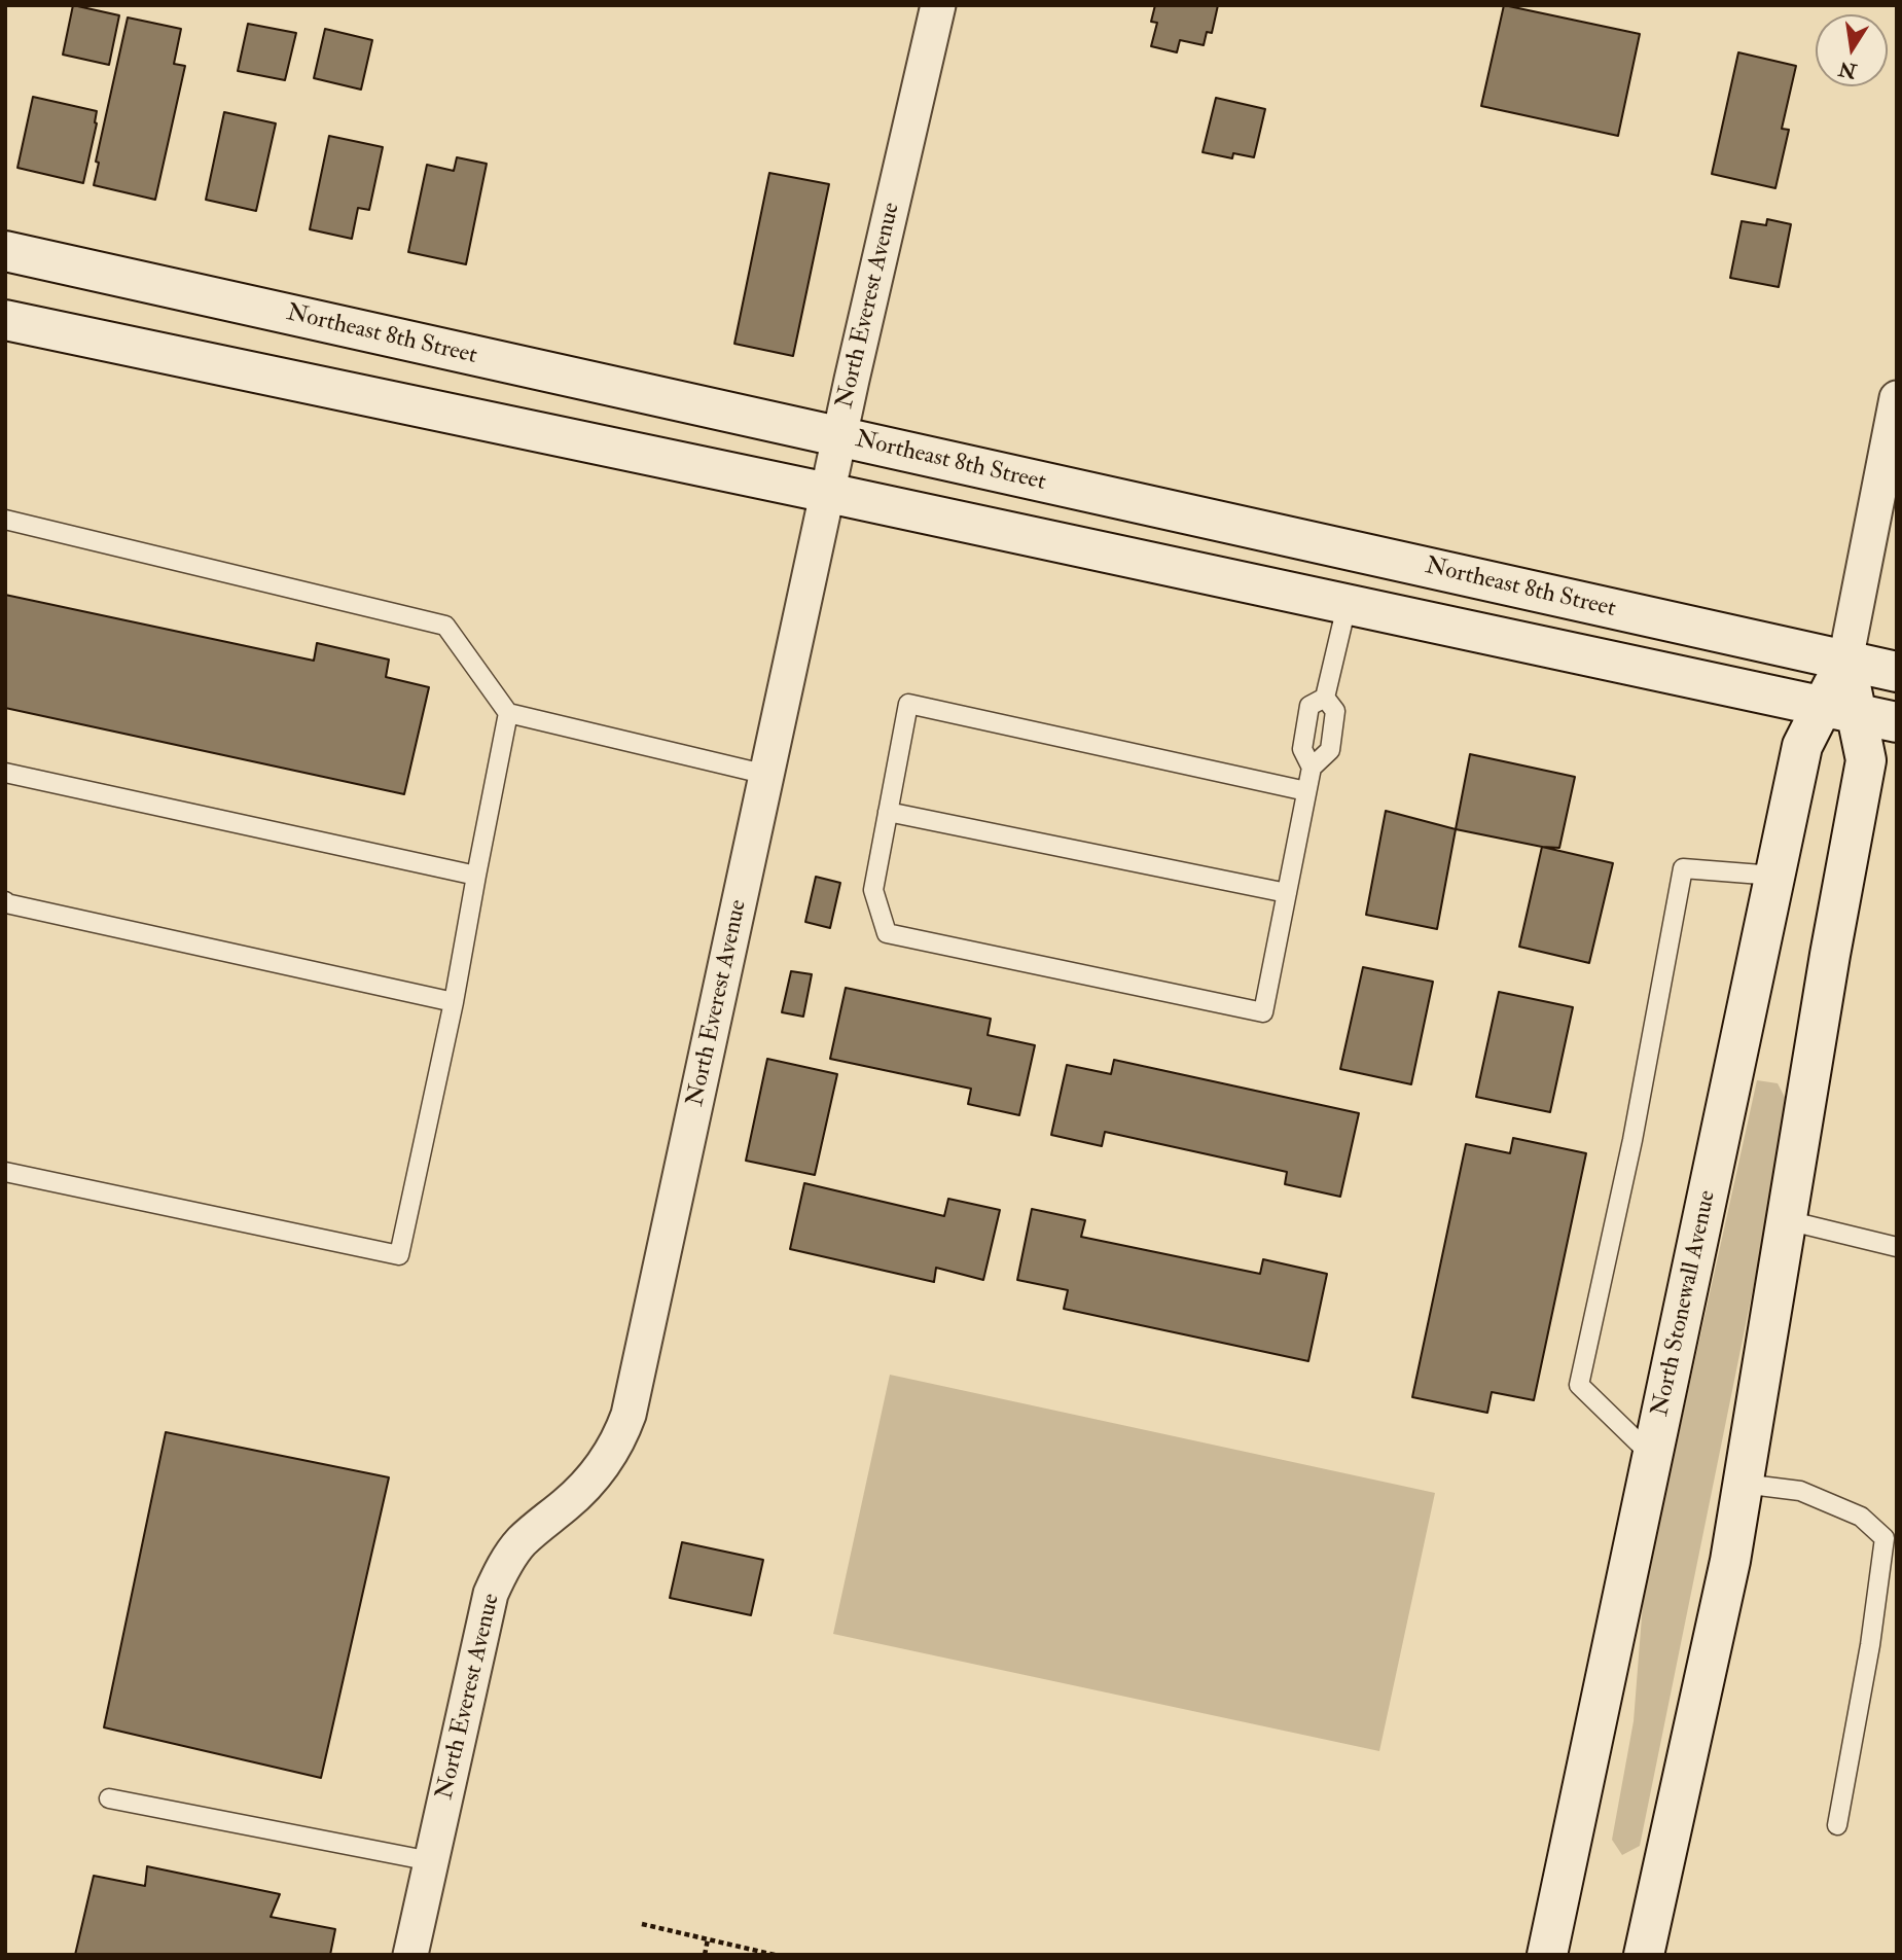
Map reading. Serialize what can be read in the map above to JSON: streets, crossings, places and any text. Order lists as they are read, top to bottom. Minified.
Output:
{"streets":{"main road":["Northeast 8th Street","North Stonewall Avenue"],"street":["North Everest Avenue"]},"crossings":[["North Everest Avenue","Northeast 8th Street"],["Northeast 8th Street","North Stonewall Avenue"]],"north":"bottom"}
